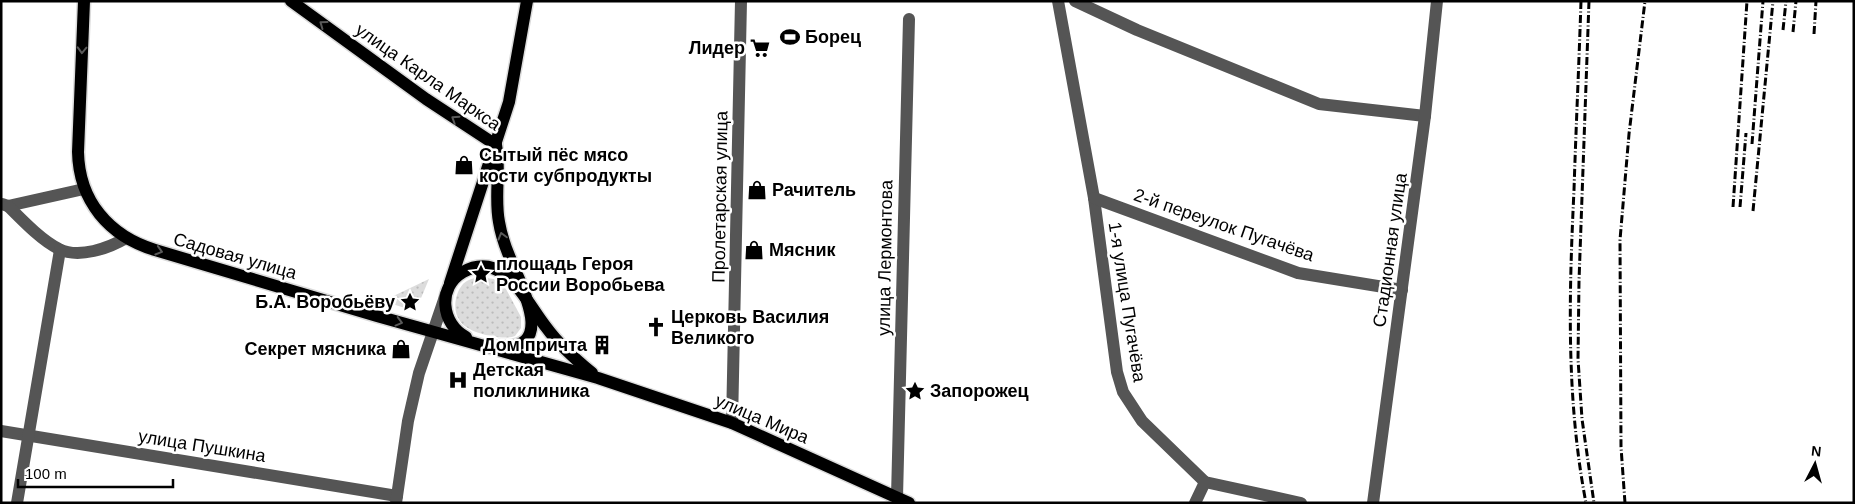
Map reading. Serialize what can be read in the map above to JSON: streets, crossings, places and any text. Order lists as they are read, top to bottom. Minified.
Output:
{"streets":{"main road":["улица Карла Маркса","Садовая улица","улица Мира"],"street":["Пролетарская улица","2-й переулок Пугачёва","Стадионная улица","улица Лермонтова","1-я улица Пугачёва","улица Пушкина"]},"crossings":[["Пролетарская улица","улица Мира"],["2-й переулок Пугачёва","Стадионная улица"],["2-й переулок Пугачёва","1-я улица Пугачёва"],["Садовая улица","улица Мира"],["улица Лермонтова","улица Мира"]],"one_way":["улица Карла Маркса","Садовая улица"],"places":{"sports":["Борец"],"supermarket":["Лидер"],"shop":["Сытый пёс мясо кости субпродукты","Рачитель","Мясник","Секрет мясника"],"place":["площадь Героя России Воробьева","Б.А. Воробьёву","Запорожец"],"church":["Церковь Василия Великого"],"building":["Дом причта"],"hospital":["Детская поликлиника"]},"scale_bar":"100 m","north":"top"}
